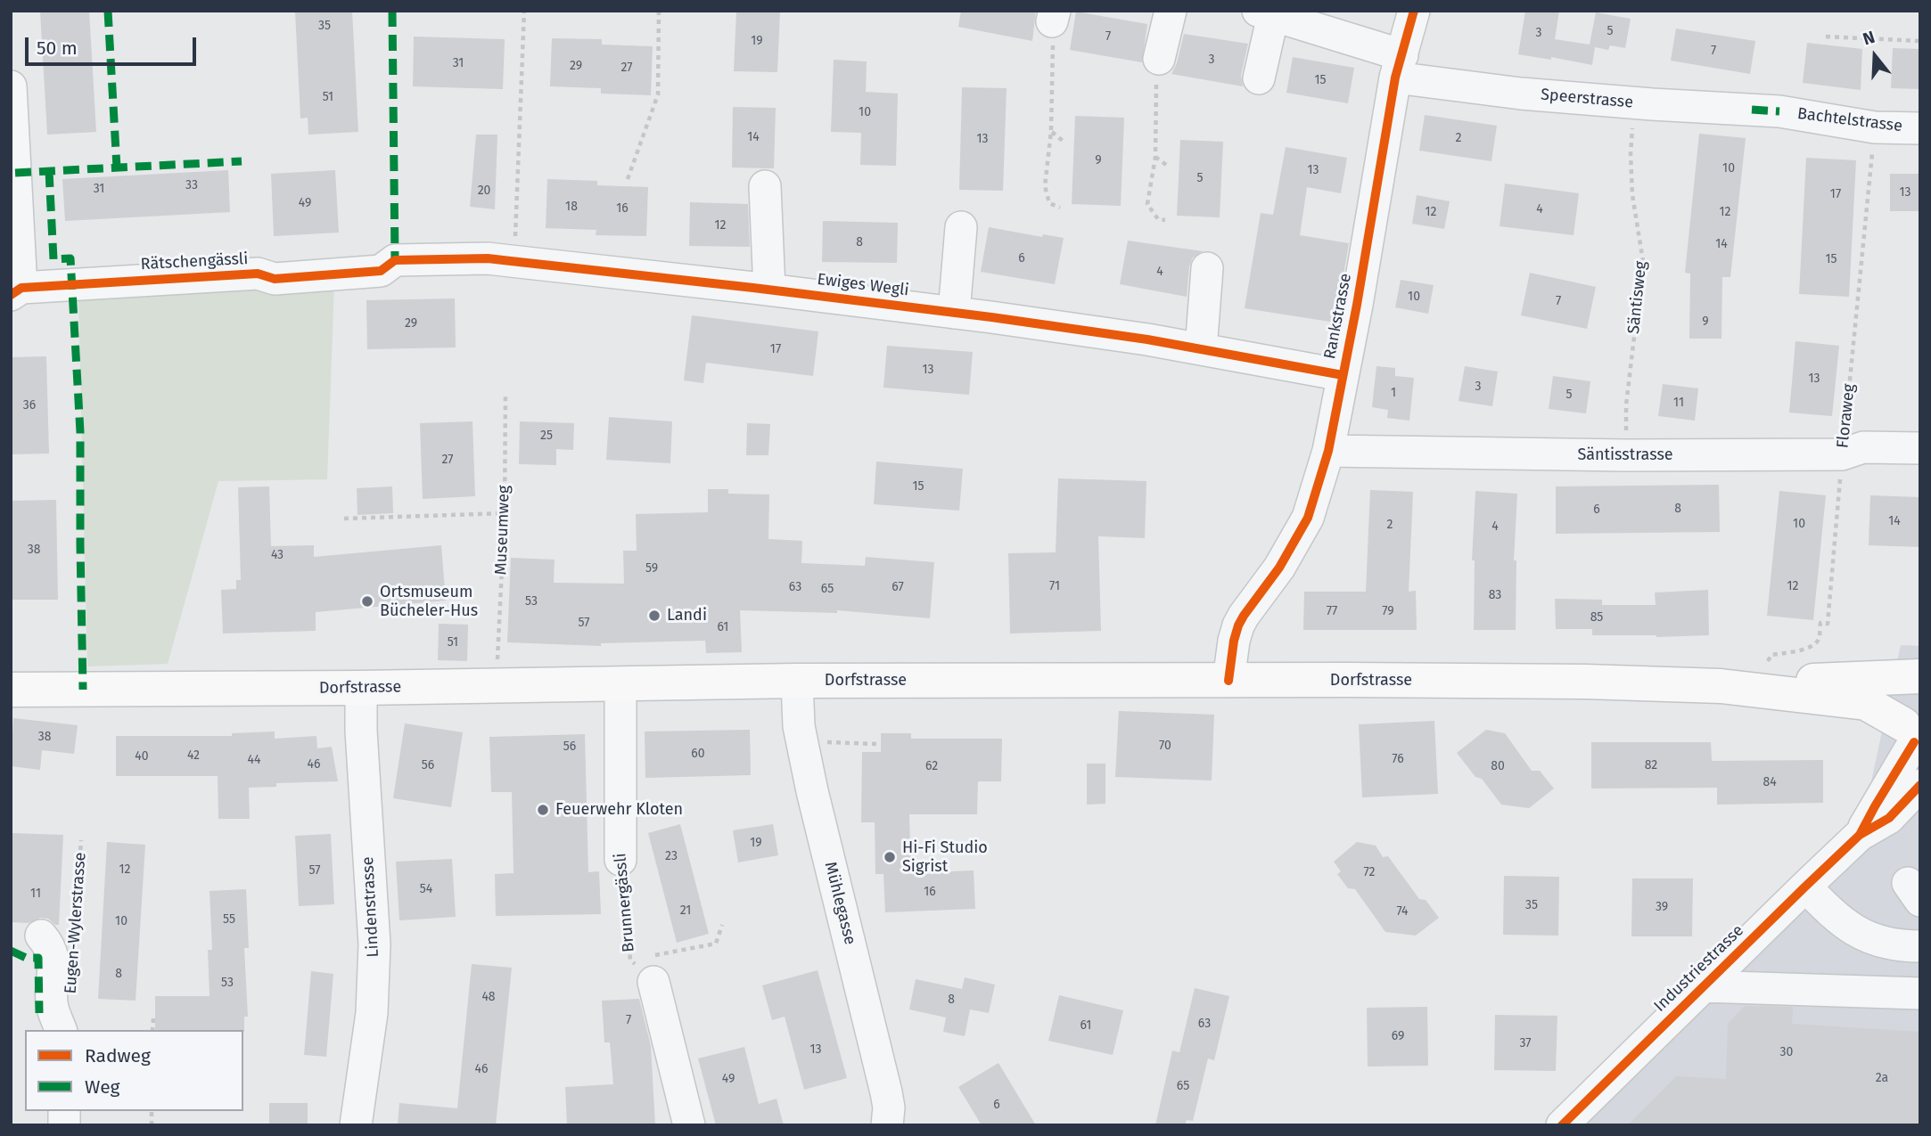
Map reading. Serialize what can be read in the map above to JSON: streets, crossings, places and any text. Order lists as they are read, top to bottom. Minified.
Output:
{"streets":{"main road":["Dorfstrasse"],"street":["Speerstrasse","Bachtelstrasse","Rätschengässli","Ewiges Wegli","Rankstrasse","Säntisstrasse","Brunnergässli","Mühlegasse","Lindenstrasse","Industriestrasse"],"path":["Säntisweg","Floraweg","Museumweg","Eugen-Wylerstrasse"]},"crossings":[["Speerstrasse","Bachtelstrasse"],["Speerstrasse","Säntisweg"],["Speerstrasse","Rankstrasse"],["Bachtelstrasse","Floraweg"],["Rätschengässli","Ewiges Wegli"],["Ewiges Wegli","Rankstrasse"],["Säntisweg","Säntisstrasse"],["Rankstrasse","Säntisstrasse"],["Rankstrasse","Dorfstrasse"],["Floraweg","Säntisstrasse"],["Dorfstrasse","Mühlegasse"],["Dorfstrasse","Lindenstrasse"],["Dorfstrasse","Industriestrasse"]],"places":["Ortsmuseum Bücheler-Hus","Landi","Feuerwehr Kloten","Hi-Fi Studio Sigrist"],"house_numbers":["35","5","3","7","19","7","3","31","29","27","15","51","10","14","2","13","9","10","13","5","33","31","20","13","17","49","18","16","4","12","12","12","8","14","6","15","4","10","7","9","29","17","13","13","3","1","5","11","36","25","27","15","8","6","14","10","2","4","38","43","59","71","12","63","67","65","83","53","77","79","85","57","61","51","38","70","56","60","42","40","76","44","46","56","82","62","80","84","19","23","12","57","72","54","16","11","35","39","21","74","55","10","8","53","48","8","7","63","61","69","37","13","30","46","2a","49","65","6"],"legend":["Radweg","Weg"],"scale_bar":"50 m","north":"top"}
